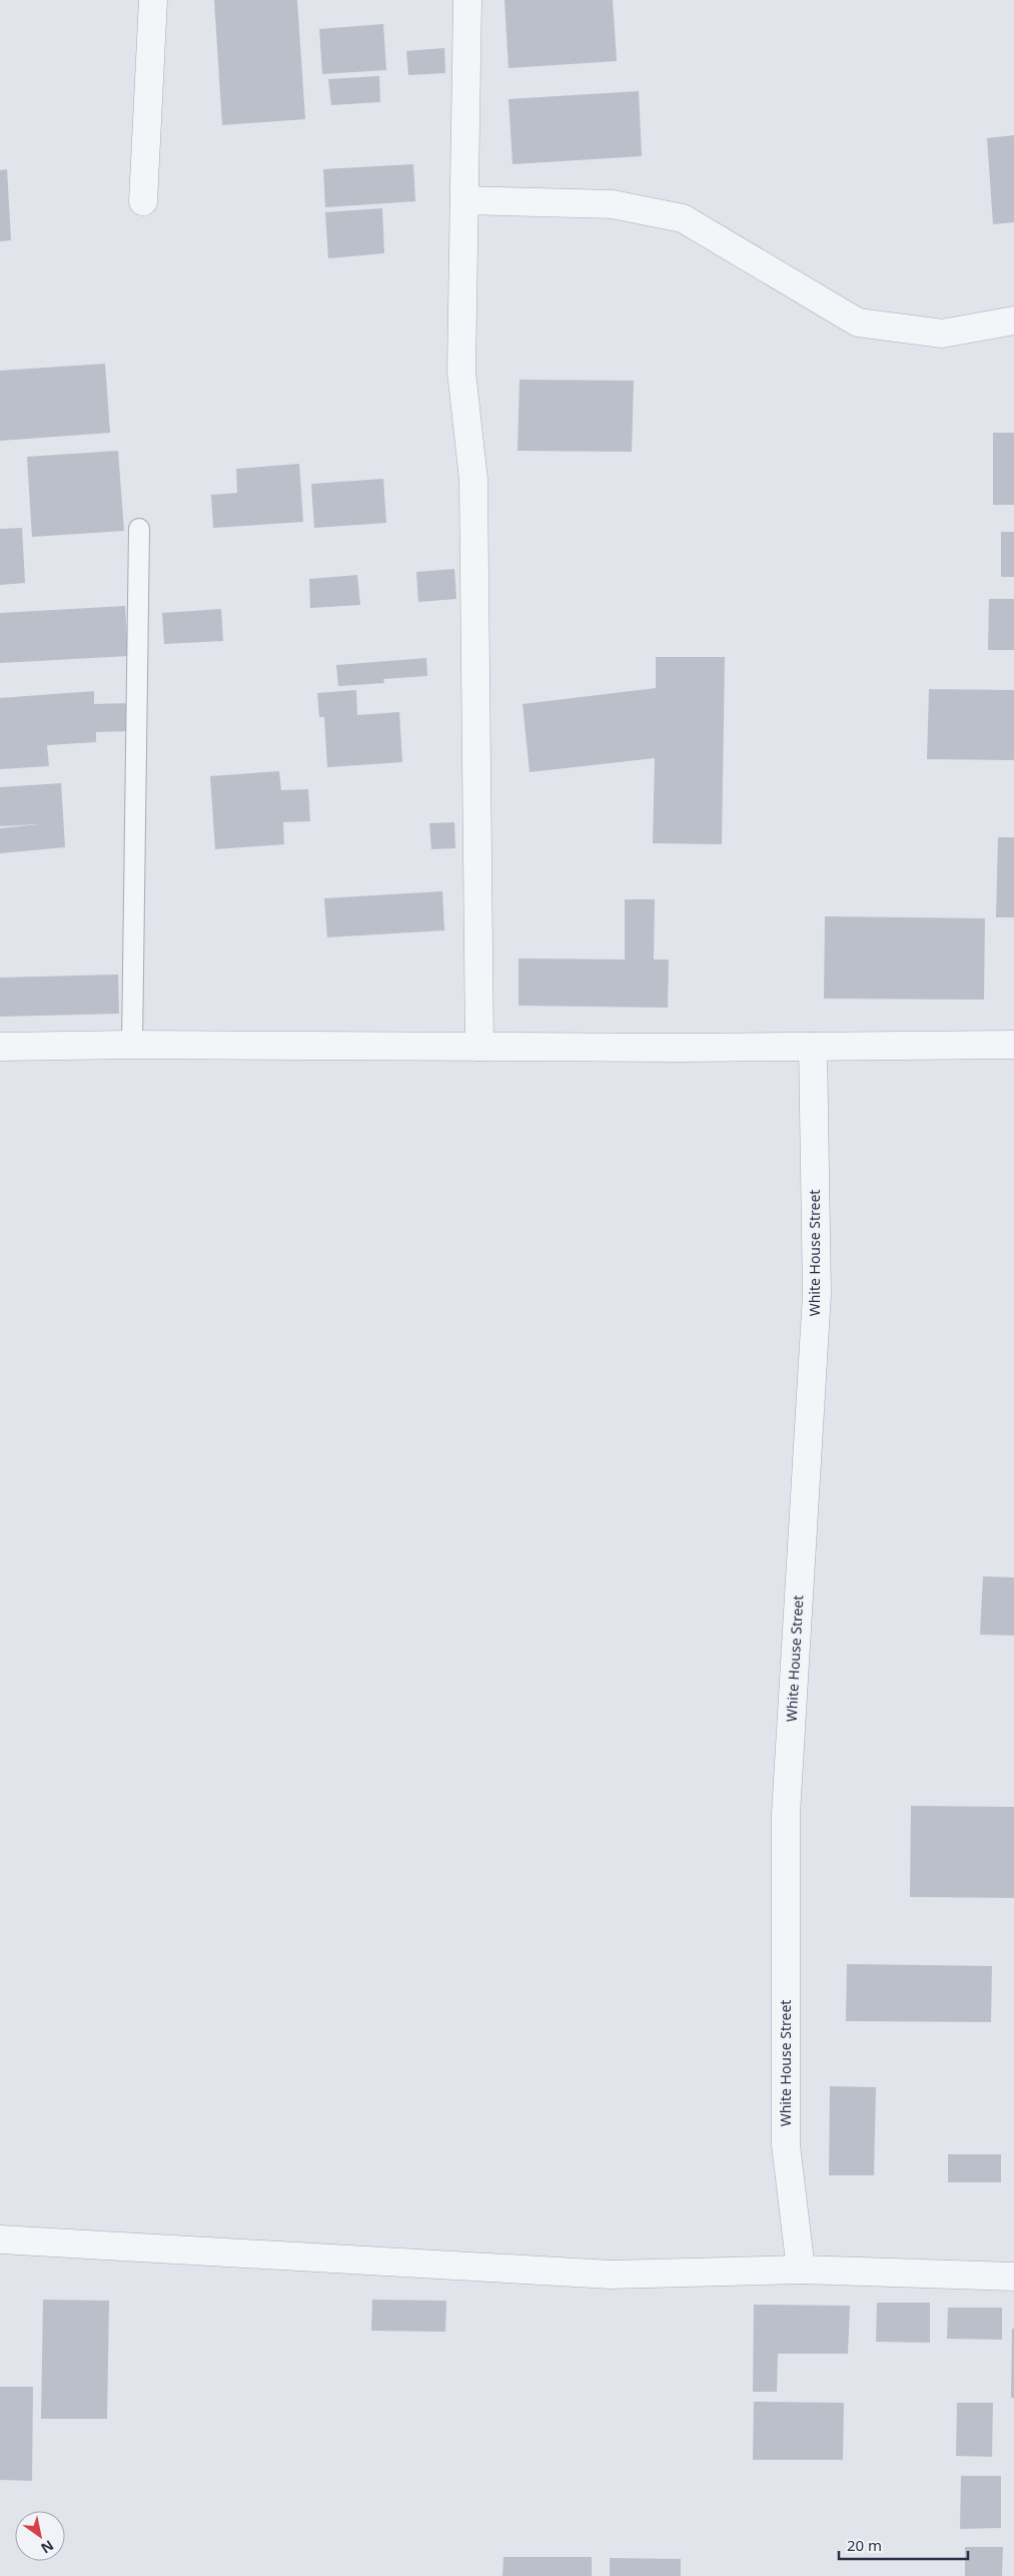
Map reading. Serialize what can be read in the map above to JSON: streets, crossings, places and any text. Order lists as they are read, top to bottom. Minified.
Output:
{"streets":{"street":["White House Street"]},"scale_bar":"20 m","north":"bottom right"}
